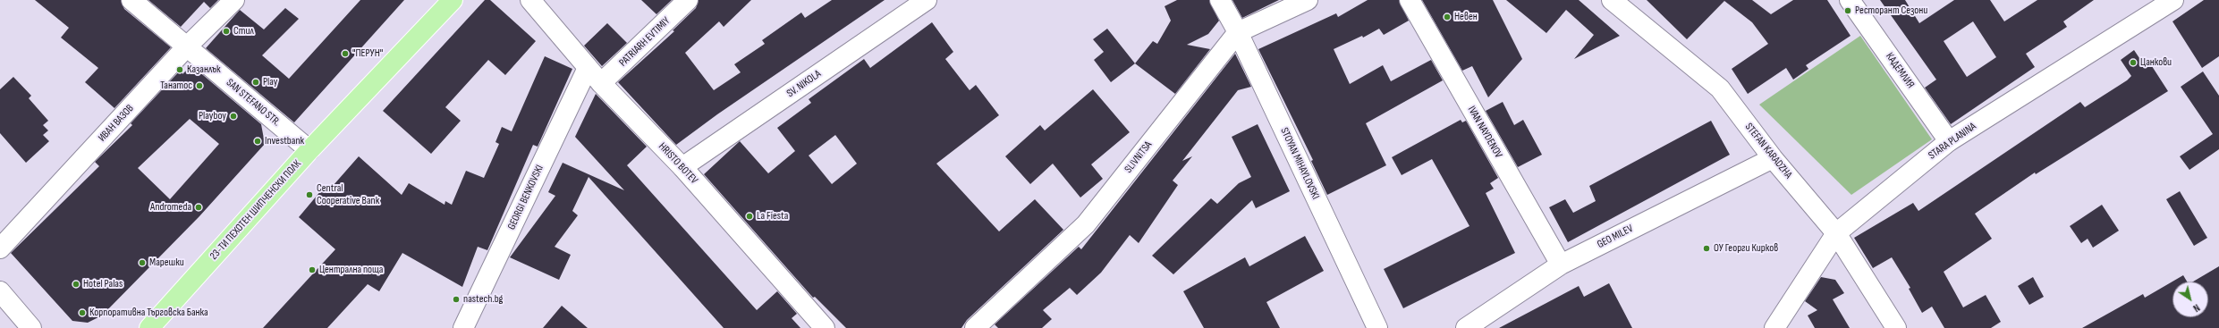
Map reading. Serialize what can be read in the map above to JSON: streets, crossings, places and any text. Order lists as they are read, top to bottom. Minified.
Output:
{"streets":{"main road":["23-ТИ ПЕХОТЕН ШИПЧЕНСКИ ПОЛК"],"street":["PATRIARH EVTIMIY","КАДЕМЛИЯ","SV. NIKOLA","SAN STEFANO STR.","ИВАН ВАЗОВ","IVAN NAYDENOV","STARA PLANINA","STEFAN KARADZHA","SLIVNITSA","HRISTO BOTEV","STOYAN MIHAYLOVSKI","GEORGI BENKOVSKI","GEO MILEV"]},"crossings":[["PATRIARH EVTIMIY","HRISTO BOTEV"],["КАДЕМЛИЯ","STARA PLANINA"],["SV. NIKOLA","HRISTO BOTEV"],["SAN STEFANO STR.","ИВАН ВАЗОВ"],["SAN STEFANO STR.","23-ТИ ПЕХОТЕН ШИПЧЕНСКИ ПОЛК"],["IVAN NAYDENOV","GEO MILEV"],["STARA PLANINA","STEFAN KARADZHA"],["STEFAN KARADZHA","GEO MILEV"],["SLIVNITSA","STOYAN MIHAYLOVSKI"],["HRISTO BOTEV","GEORGI BENKOVSKI"]],"places":["Ресторант Сезони","Невен","Стил","\"ПЕРУН\"","Цанкови","Казанлък","Play","Танатос","Playboy","Investbank","Central Cooperative Bank","Andromeda","La Fiesta","ОУ Георги Кирков","Марешки","Централна поща","Hotel Palas","nastech.bg","Корпоративна Търговска Банка"],"north":"bottom right"}
